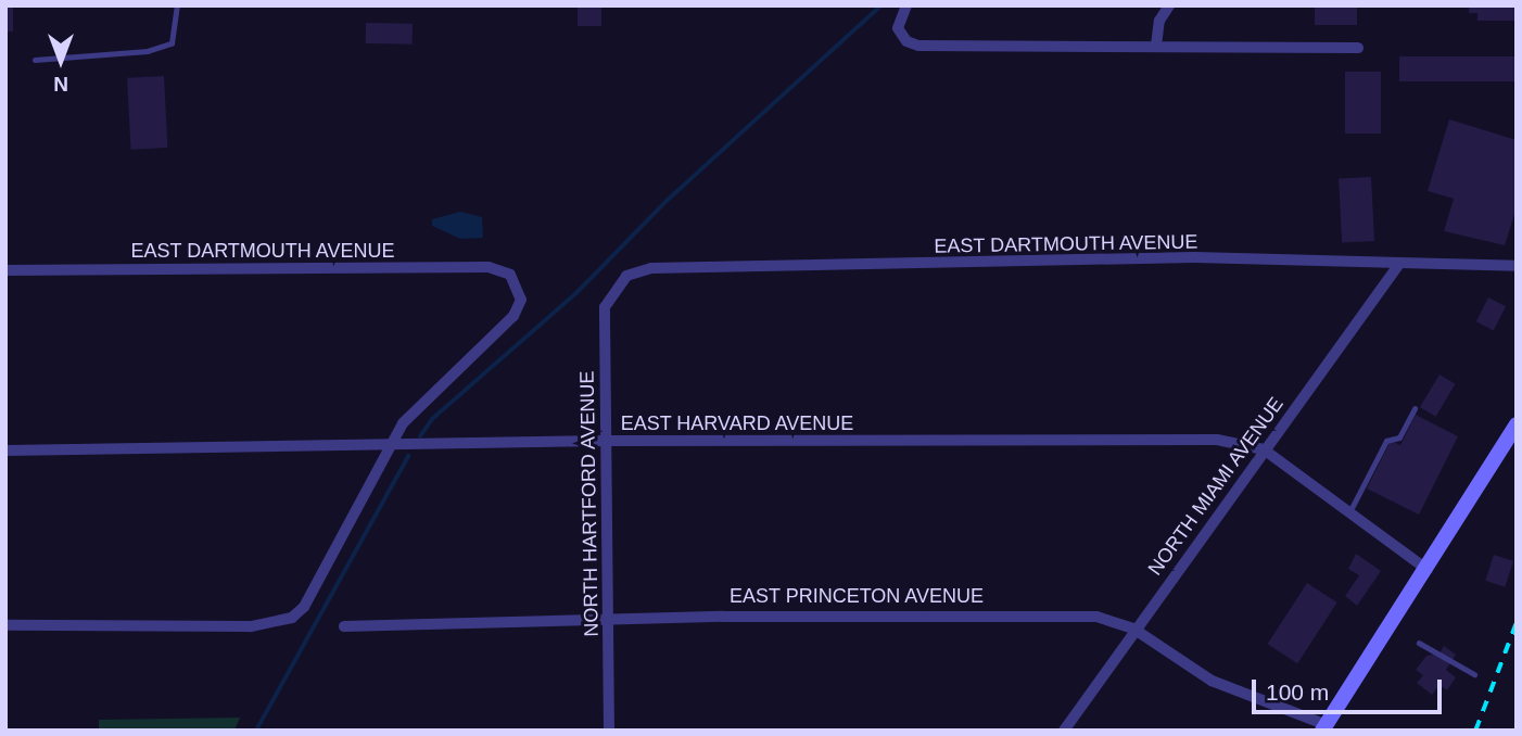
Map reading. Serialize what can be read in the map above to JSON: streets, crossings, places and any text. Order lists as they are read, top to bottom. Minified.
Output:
{"streets":{"main road":["EAST PRINCETON AVENUE"],"street":["EAST DARTMOUTH AVENUE","EAST HARVARD AVENUE","NORTH MIAMI AVENUE","NORTH HARTFORD AVENUE"]},"crossings":[["EAST DARTMOUTH AVENUE","EAST HARVARD AVENUE"],["EAST DARTMOUTH AVENUE","NORTH MIAMI AVENUE"],["EAST DARTMOUTH AVENUE","NORTH HARTFORD AVENUE"],["EAST HARVARD AVENUE","NORTH MIAMI AVENUE"],["EAST HARVARD AVENUE","NORTH HARTFORD AVENUE"],["NORTH MIAMI AVENUE","EAST PRINCETON AVENUE"],["NORTH HARTFORD AVENUE","EAST PRINCETON AVENUE"]],"scale_bar":"100 m","north":"bottom"}
